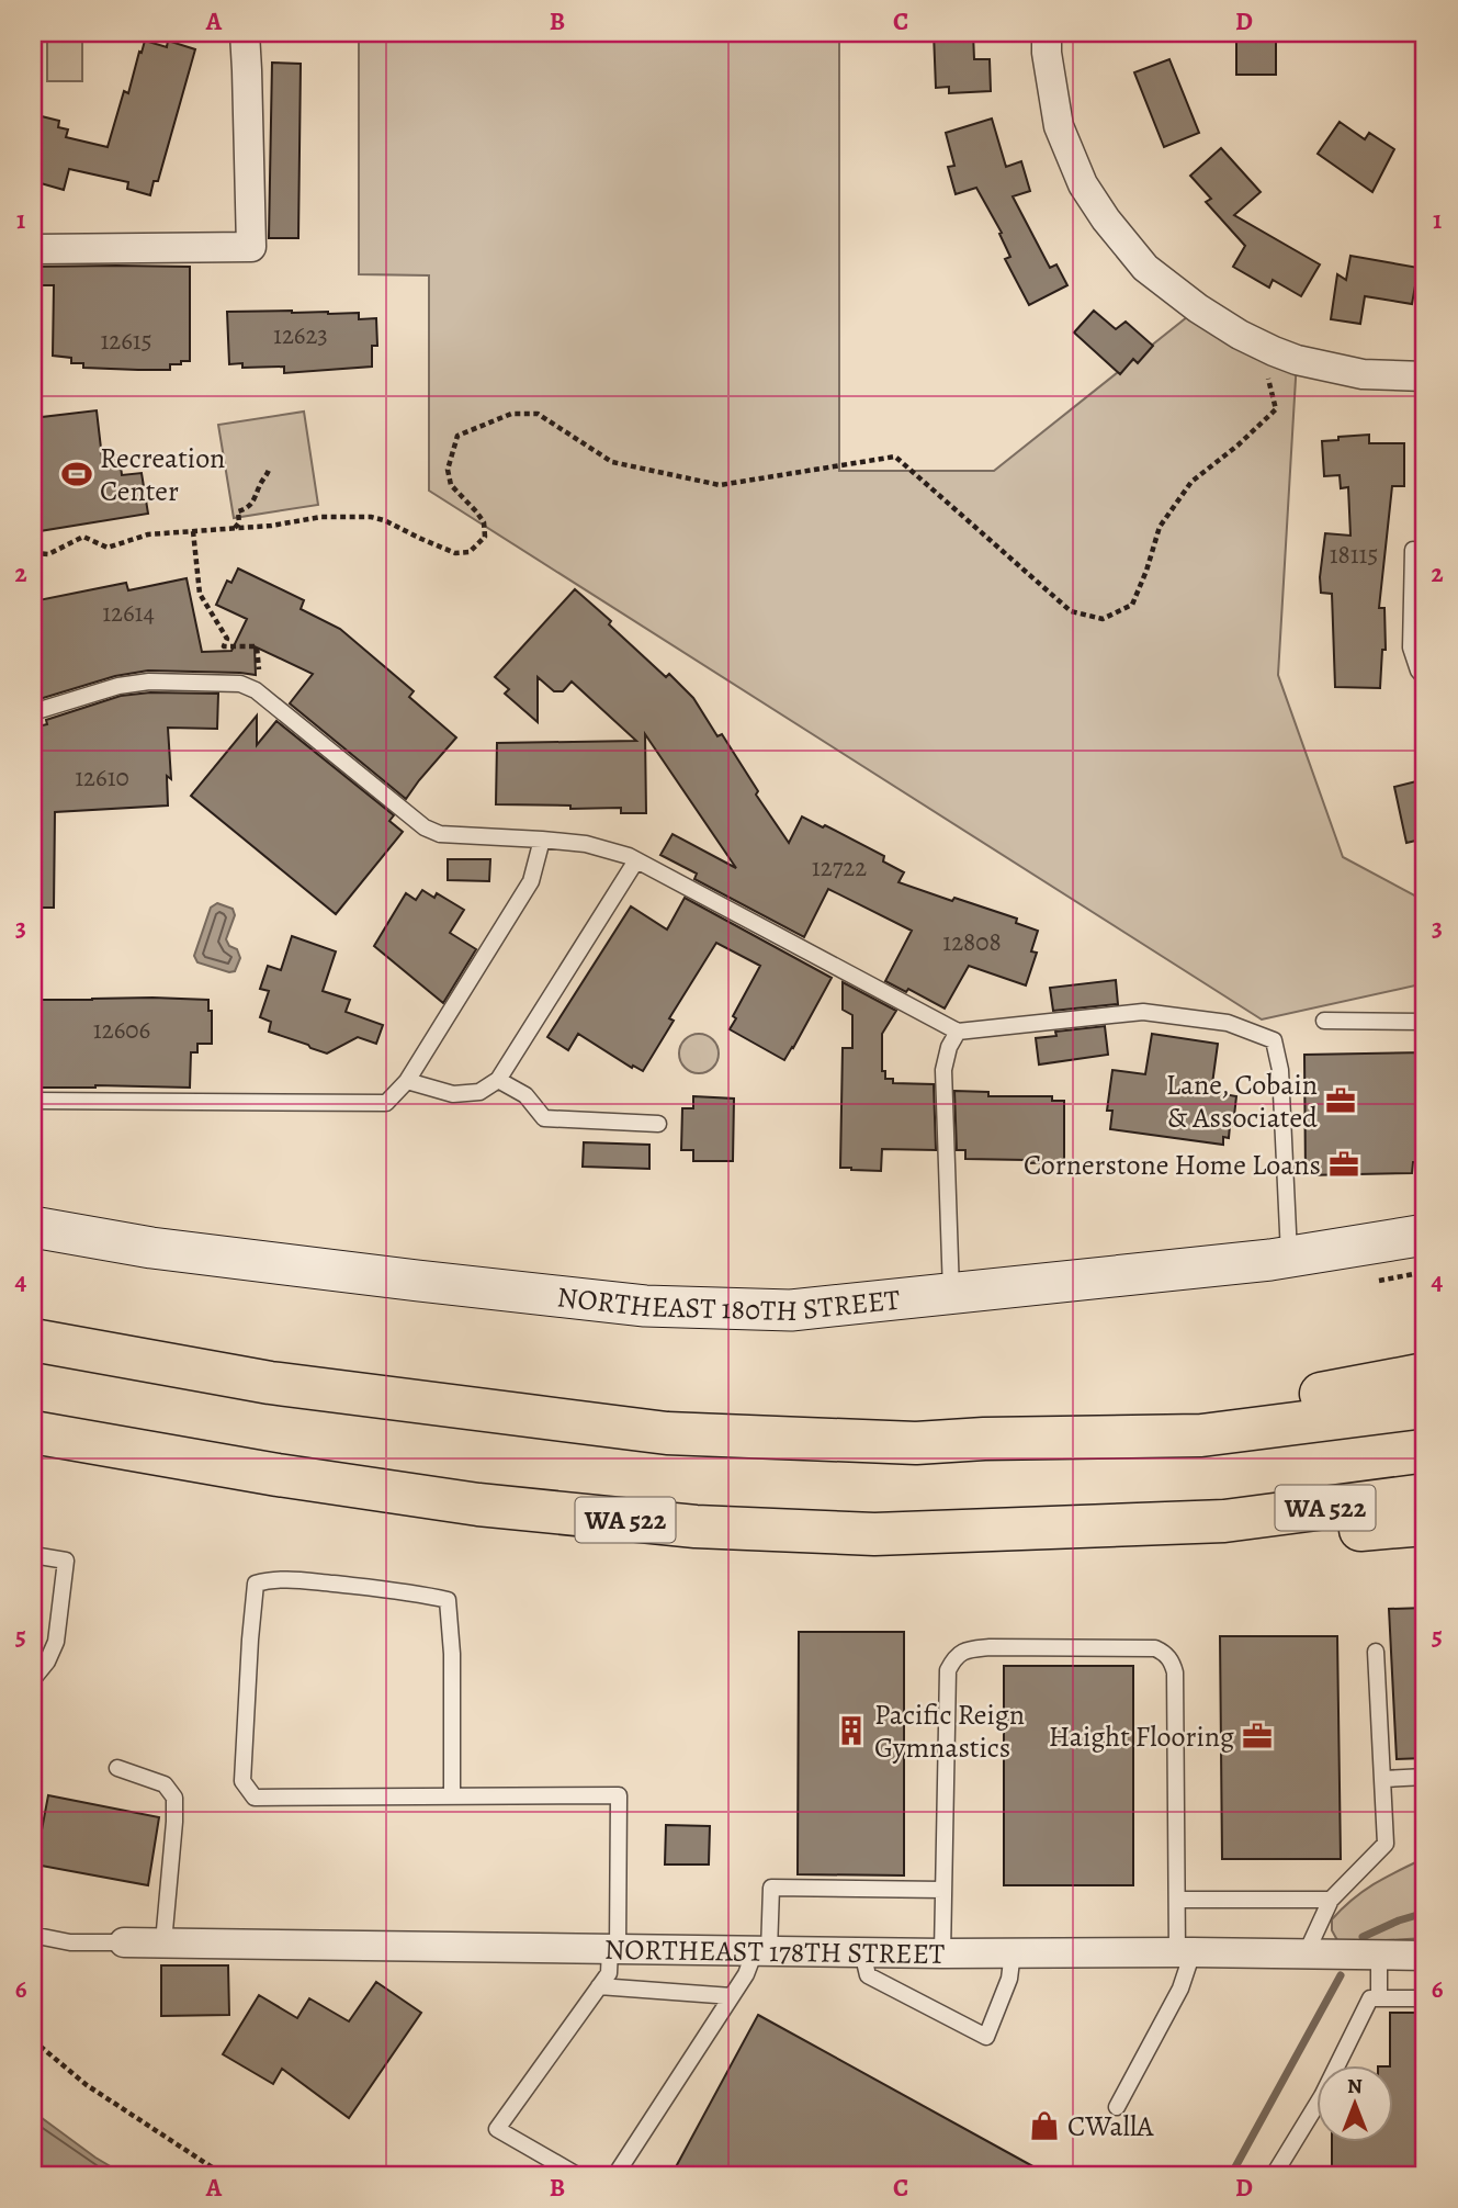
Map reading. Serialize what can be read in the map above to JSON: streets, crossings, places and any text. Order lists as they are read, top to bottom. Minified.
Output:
{"streets":{"highway":["WA 522"],"main road":["NORTHEAST 180TH STREET"],"street":["NORTHEAST 178TH STREET"]},"places":{"sports":["Recreation Center"],"office":["Lane, Cobain & Associated","Cornerstone Home Loans","Haight Flooring"],"building":["Pacific Reign Gymnastics"],"shop":["CWallA"]},"house_numbers":["12623","12615","18115","12614","12610","12722","12808","12606"],"north":"top","grid":{"columns":["A","B","C","D"],"rows":["1","2","3","4","5","6"]}}
